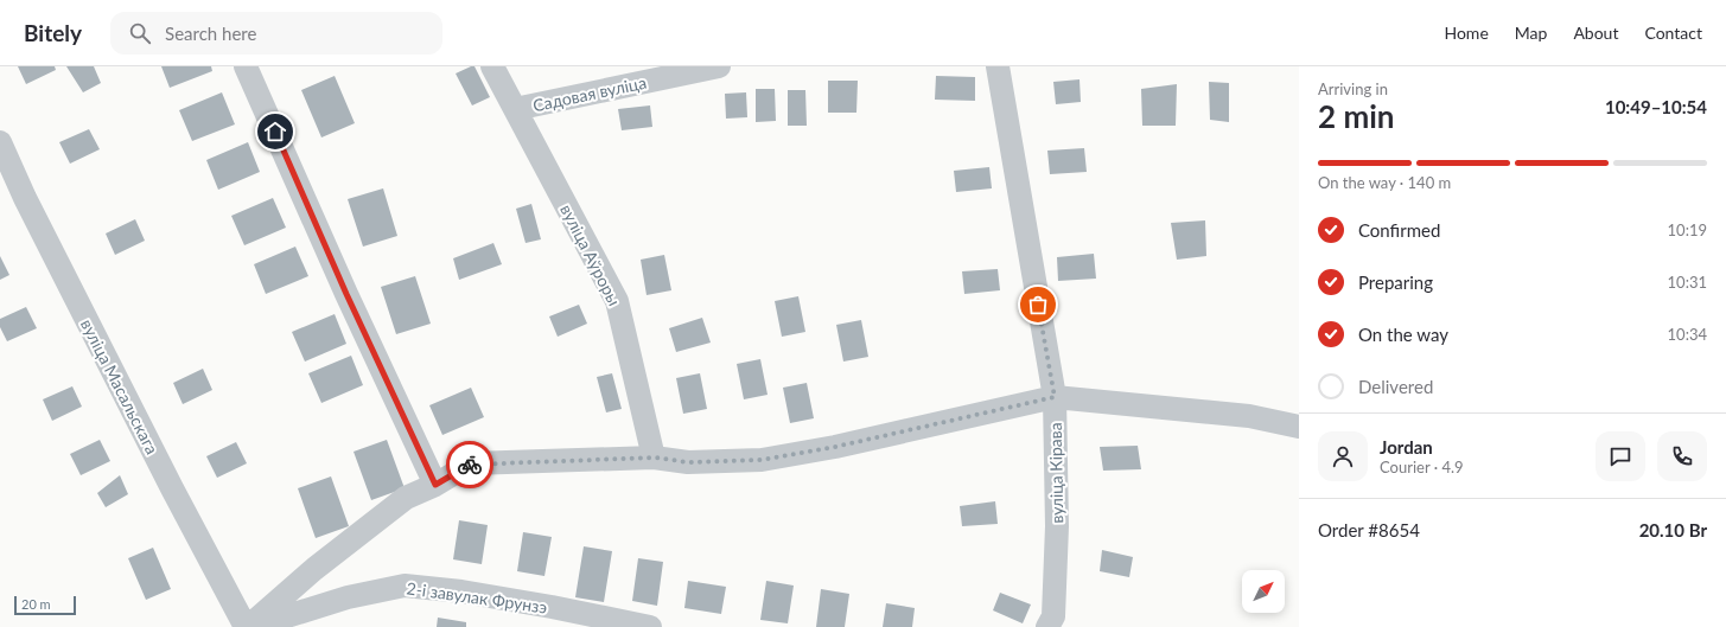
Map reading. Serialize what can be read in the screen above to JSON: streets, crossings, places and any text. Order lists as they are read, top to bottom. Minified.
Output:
{"streets":{"street":["Садовая вуліца","вуліца Аўроры","вуліца Масальскага","вуліца Кірава","2-і завулак Фрунзэ"]},"crossings":[["Садовая вуліца","вуліца Аўроры"],["вуліца Масальскага","2-і завулак Фрунзэ"]],"scale_bar":"20 m","north":"top right","page":{"header":"Bitely","search":"Search here","nav":["Home","Map","About","Contact"],"heading":["2 min","Arriving in","10:49–10:54"],"panel":["Jordan","Courier · 4.9","Order #8654","20.10 Br"],"bar":"On the way · 140 m","list":[["Confirmed","10:19"],["Preparing","10:31"],["On the way","10:34"],"Delivered"],"scale":"20 m"}}
